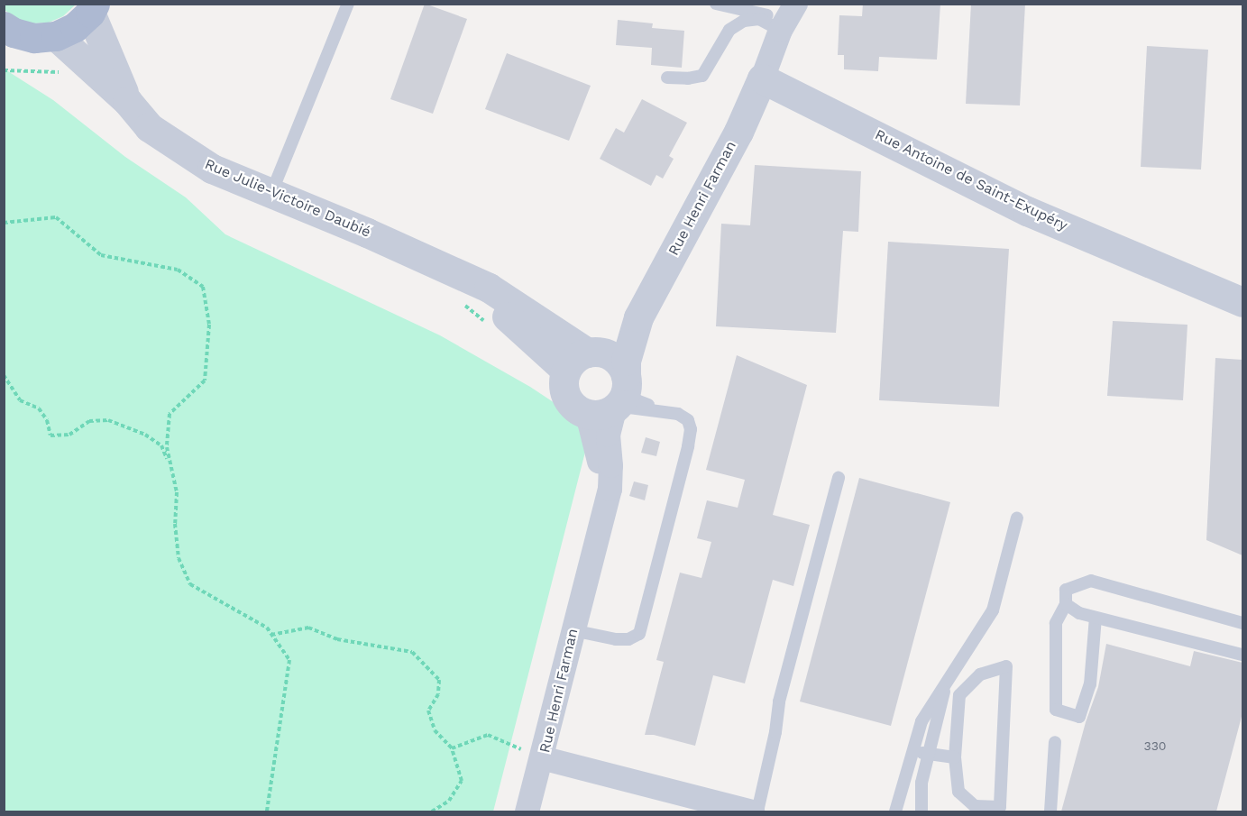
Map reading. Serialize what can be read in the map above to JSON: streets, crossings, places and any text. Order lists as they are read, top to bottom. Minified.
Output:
{"streets":{"street":["Rue Antoine de Saint-Exupéry","Rue Julie-Victoire Daubié","Rue Henri Farman"]},"crossings":[["Rue Antoine de Saint-Exupéry","Rue Henri Farman"],["Rue Julie-Victoire Daubié","Rue Henri Farman"]],"house_numbers":["330"]}
